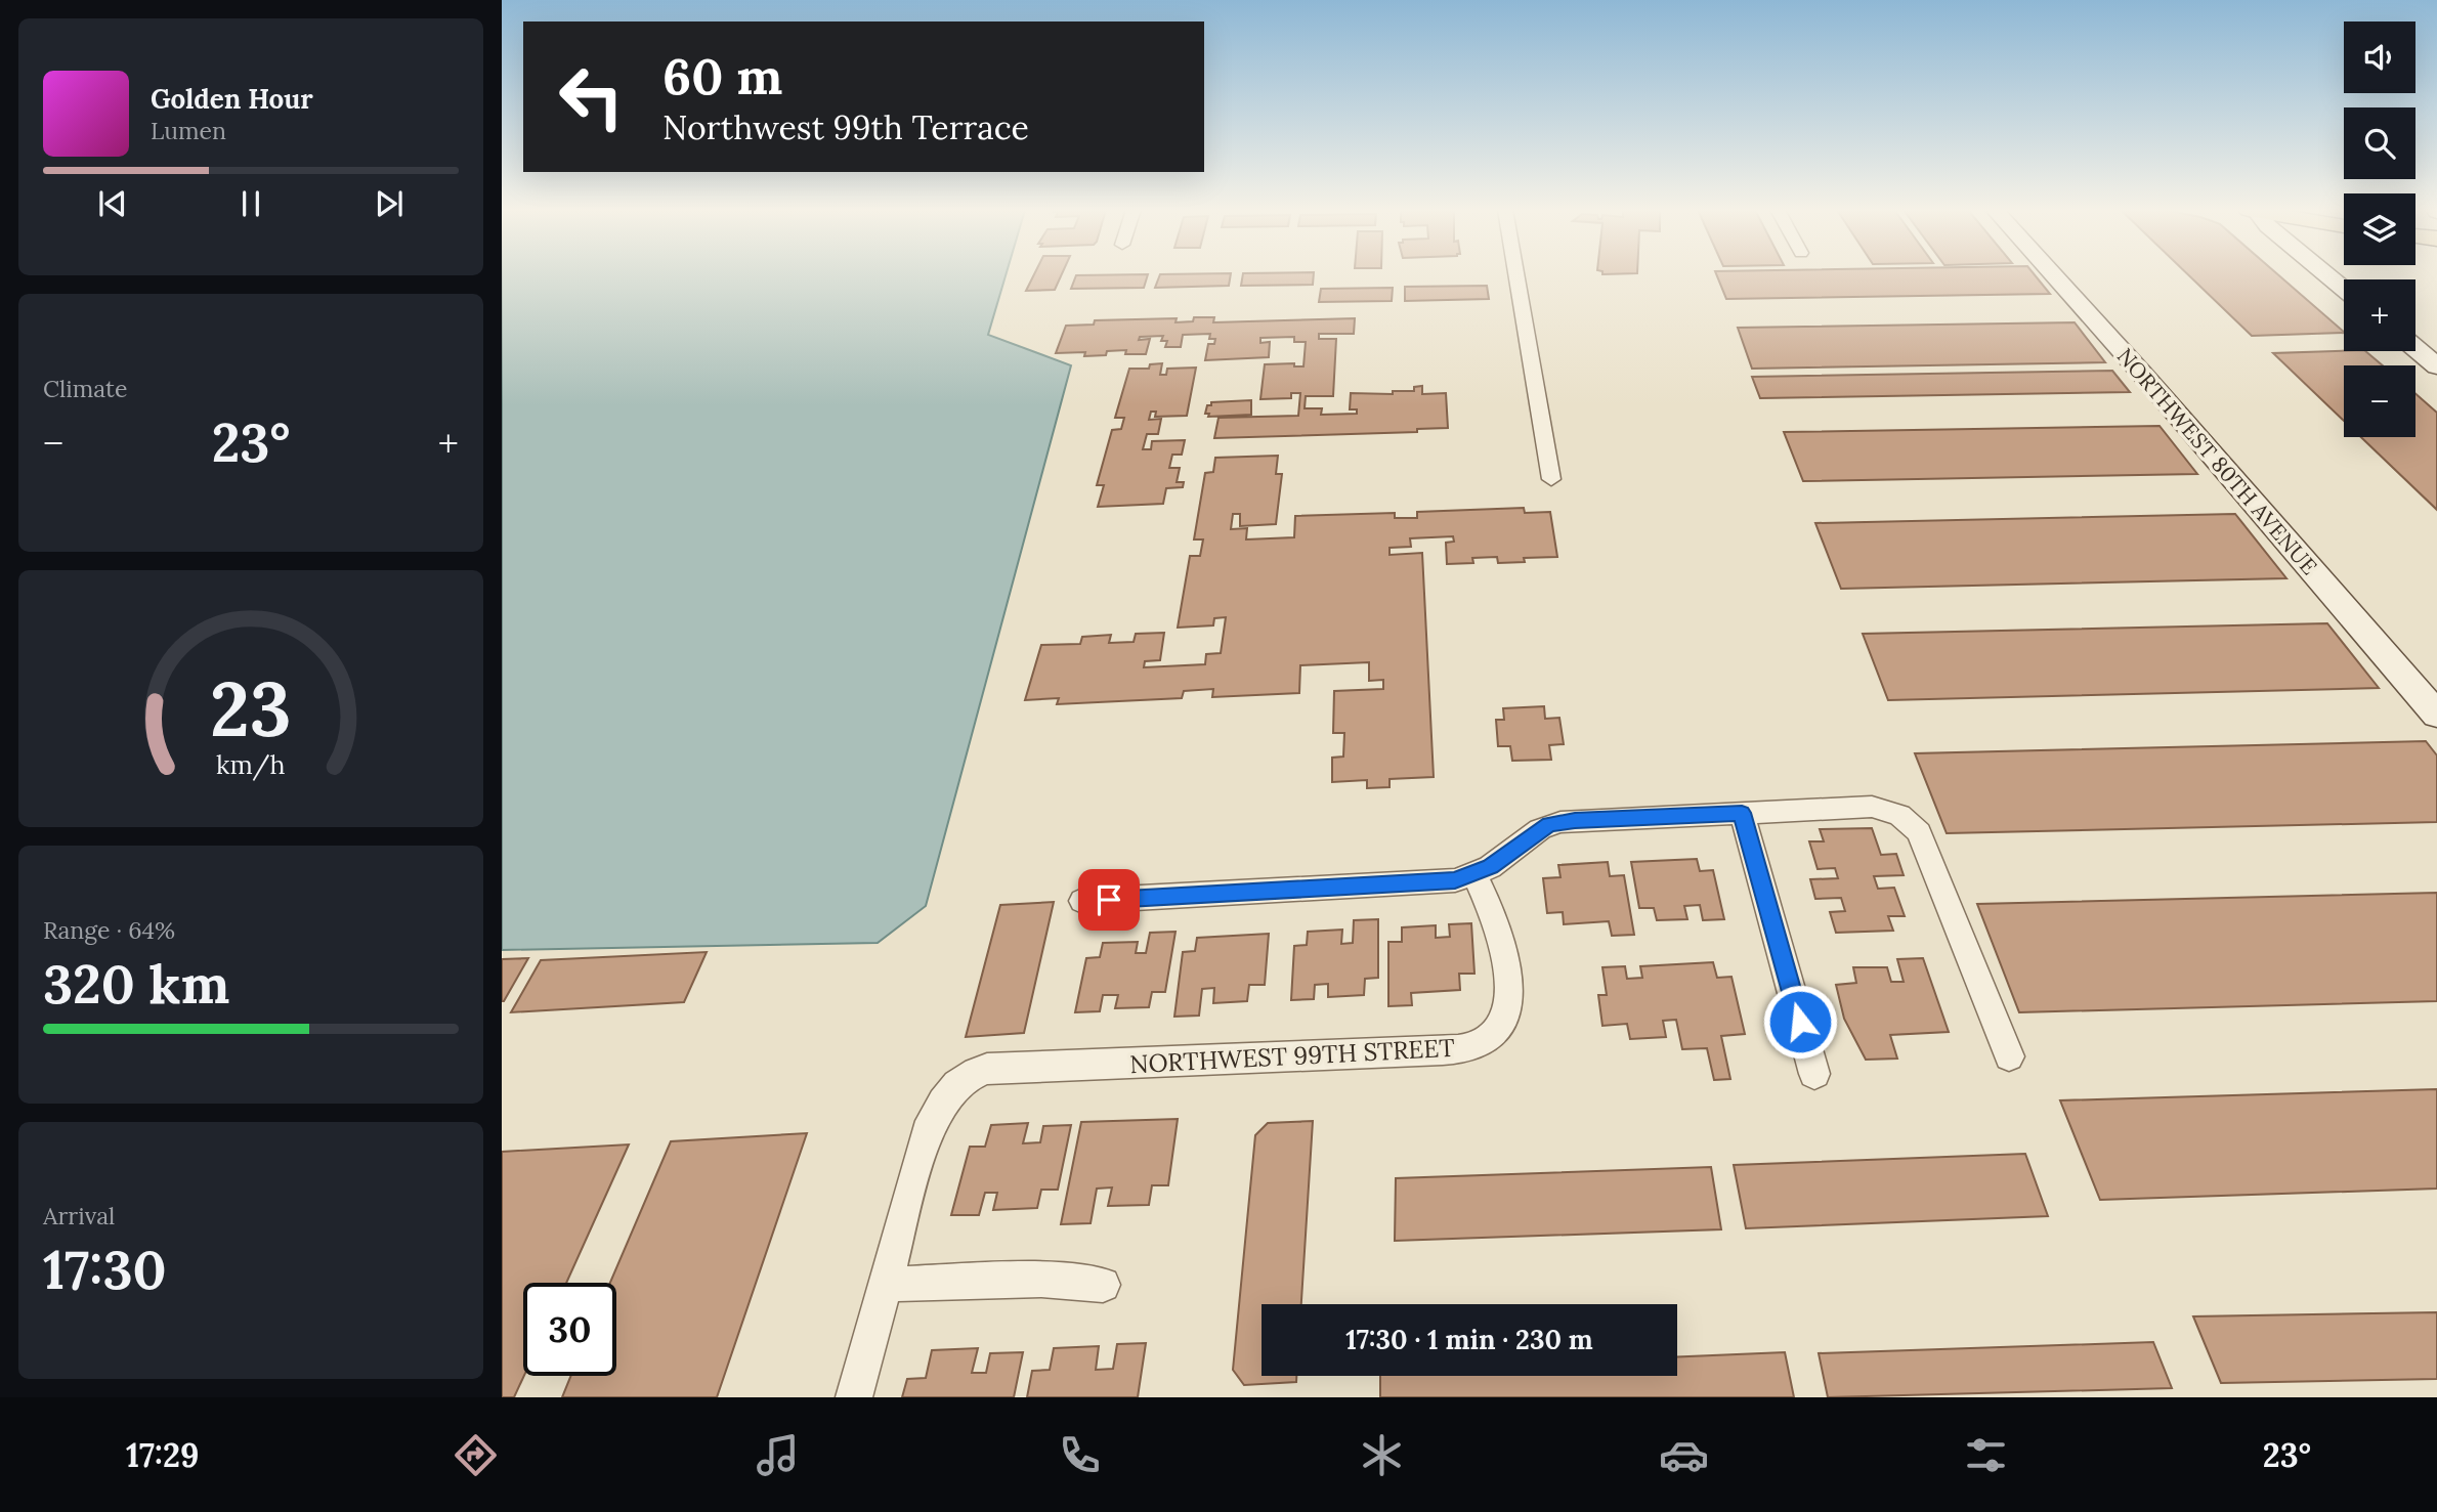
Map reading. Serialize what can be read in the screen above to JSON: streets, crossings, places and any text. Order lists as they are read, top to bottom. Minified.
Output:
{"streets":{"street":["NORTHWEST 80TH AVENUE","NORTHWEST 99TH STREET"]},"page":{"map_buttons":["+","−"],"turn":["60 m","Northwest 99th Terrace"],"song":["Golden Hour","Lumen"],"tile":["Climate",["Range · 64%","320 km"],["Arrival","17:30"]],"heat":["−","23°","+"],"limit":"30","trip":"17:30 · 1 min · 230 m","tabs":["17:29","23°"],"gauge":["23","km/h"]}}
